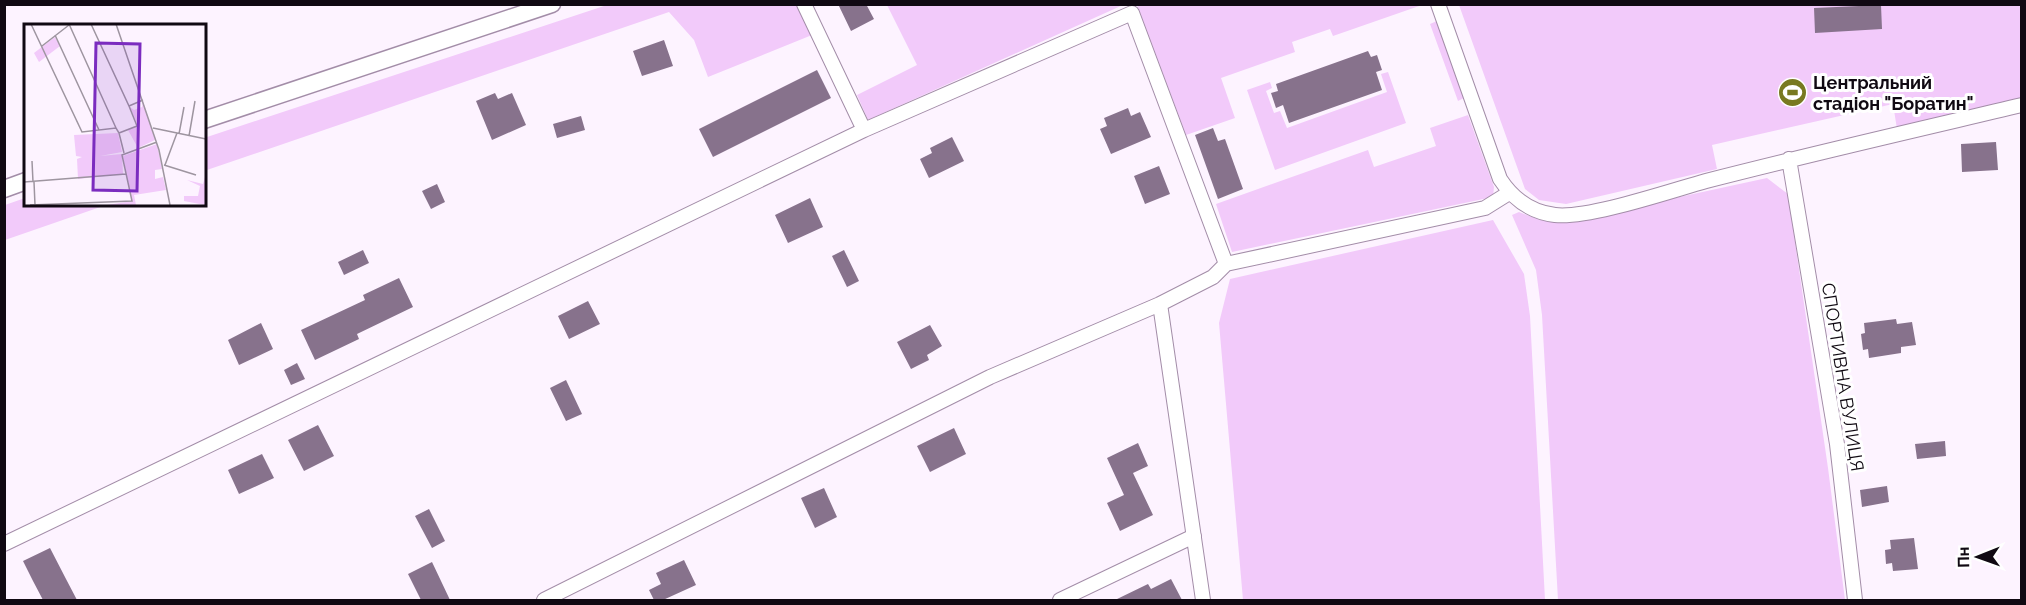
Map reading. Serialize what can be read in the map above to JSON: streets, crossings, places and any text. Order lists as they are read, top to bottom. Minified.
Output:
{"streets":{"street":["СПОРТИВНА ВУЛИЦЯ"]},"places":{"sports":["Центральний стадіон \"Боратин\""]},"north":"left"}
